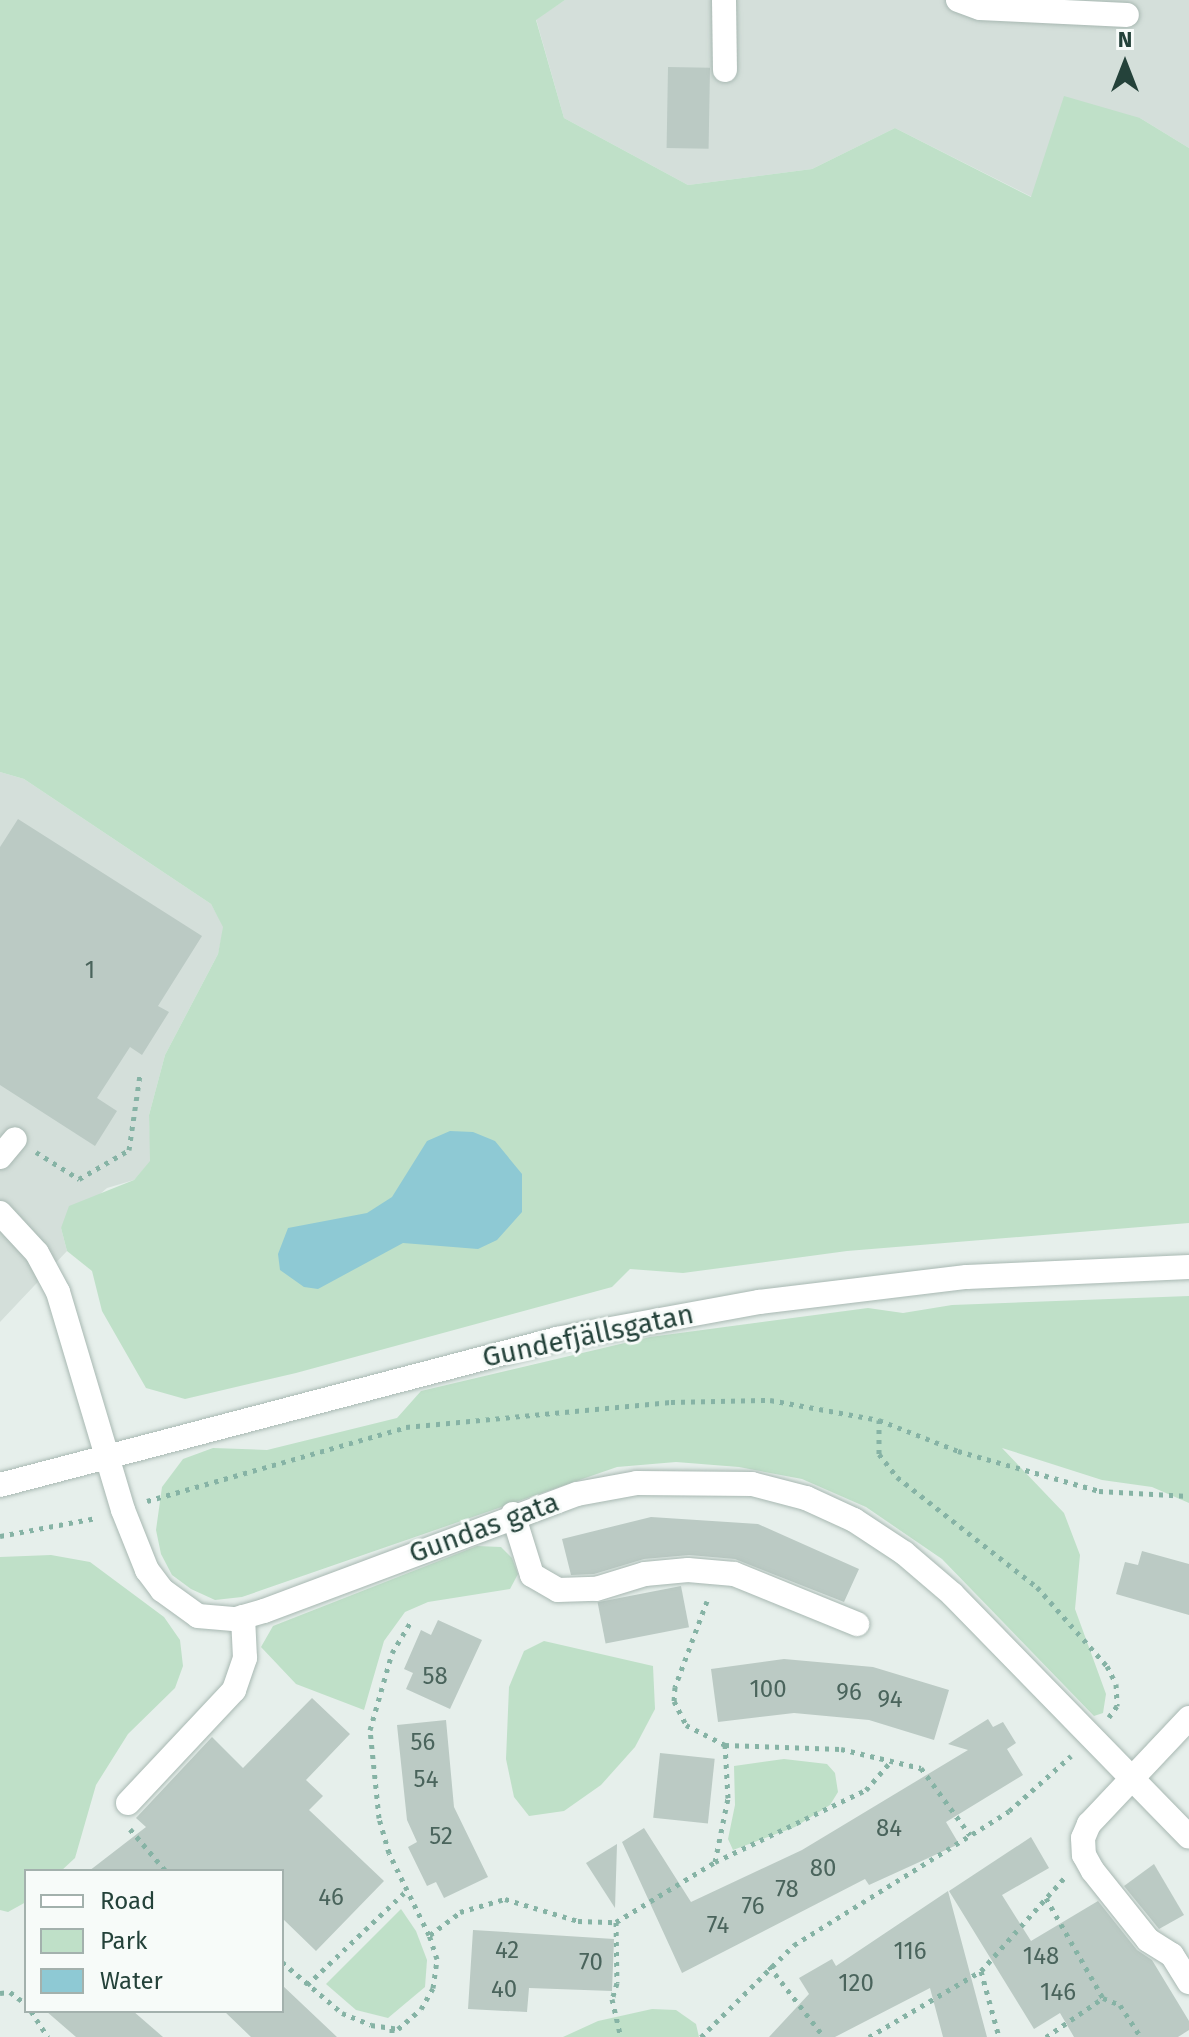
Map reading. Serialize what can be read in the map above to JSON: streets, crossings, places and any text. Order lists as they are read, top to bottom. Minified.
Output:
{"streets":{"street":["Gundefjällsgatan","Gundas gata"]},"crossings":[["Gundefjällsgatan","Gundas gata"]],"house_numbers":["1","58","100","96","94","56","54","84","52","80","78","46","76","74","42","116","148","70","120","40","146"],"legend":["Road","Park","Water"],"north":"top"}
